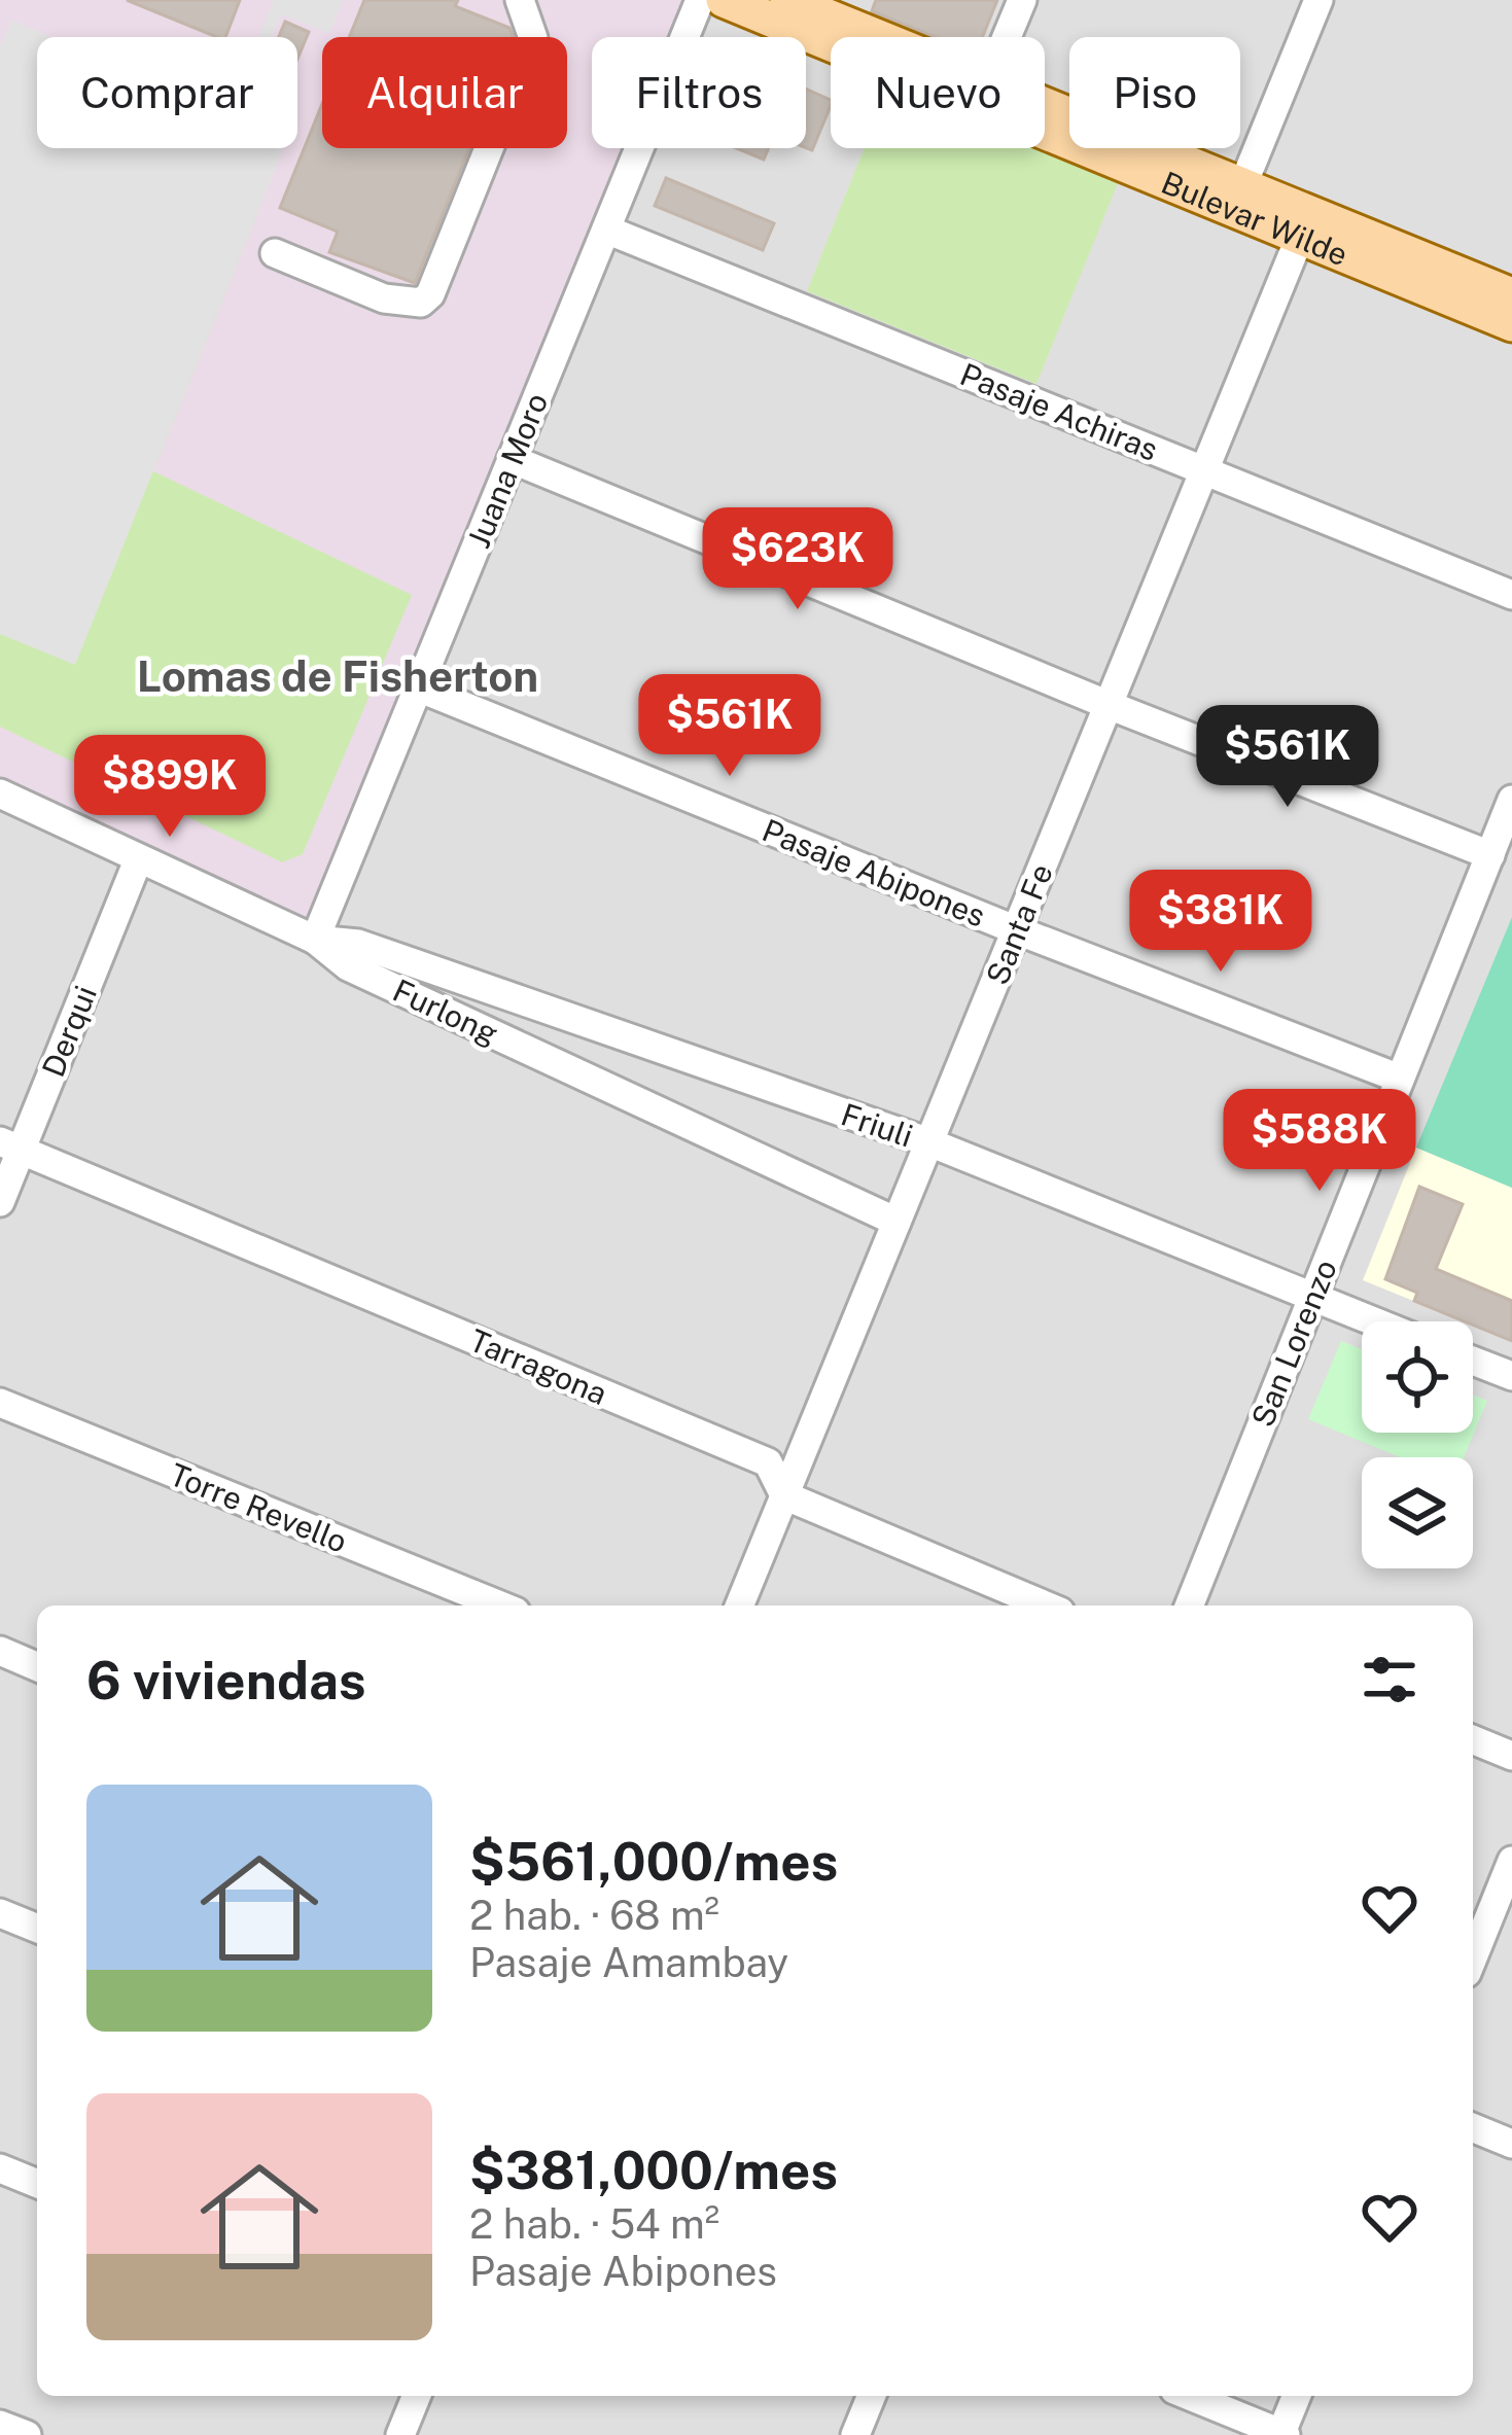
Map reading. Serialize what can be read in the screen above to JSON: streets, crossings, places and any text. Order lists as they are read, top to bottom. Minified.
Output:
{"streets":{"main road":["Bulevar Wilde"],"street":["Pasaje Achiras","Juana Moro","Pasaje Abipones","Santa Fe","Furlong","Derqui","Friuli","San Lorenzo","Tarragona","Torre Revello"]},"crossings":[["Bulevar Wilde","Santa Fe"],["Pasaje Achiras","Juana Moro"],["Pasaje Achiras","Santa Fe"],["Juana Moro","Pasaje Abipones"],["Juana Moro","Furlong"],["Juana Moro","Friuli"],["Pasaje Abipones","Santa Fe"],["Pasaje Abipones","San Lorenzo"],["Santa Fe","Furlong"],["Santa Fe","Friuli"],["Santa Fe","Tarragona"],["Furlong","Derqui"],["Furlong","Friuli"],["Derqui","Tarragona"],["Friuli","San Lorenzo"]],"districts":["Lomas de Fisherton"],"page":{"chip":["Comprar","Alquilar","Filtros","Nuevo","Piso"],"price":["$623K","$561K","$561K","$899K","$381K","$588K"],"heading":"6 viviendas","list":[{"name":"$561,000/mes","note":"2 hab. · 68 m² · Pasaje Amambay"},{"name":"$381,000/mes","note":"2 hab. · 54 m² · Pasaje Abipones"}]}}
